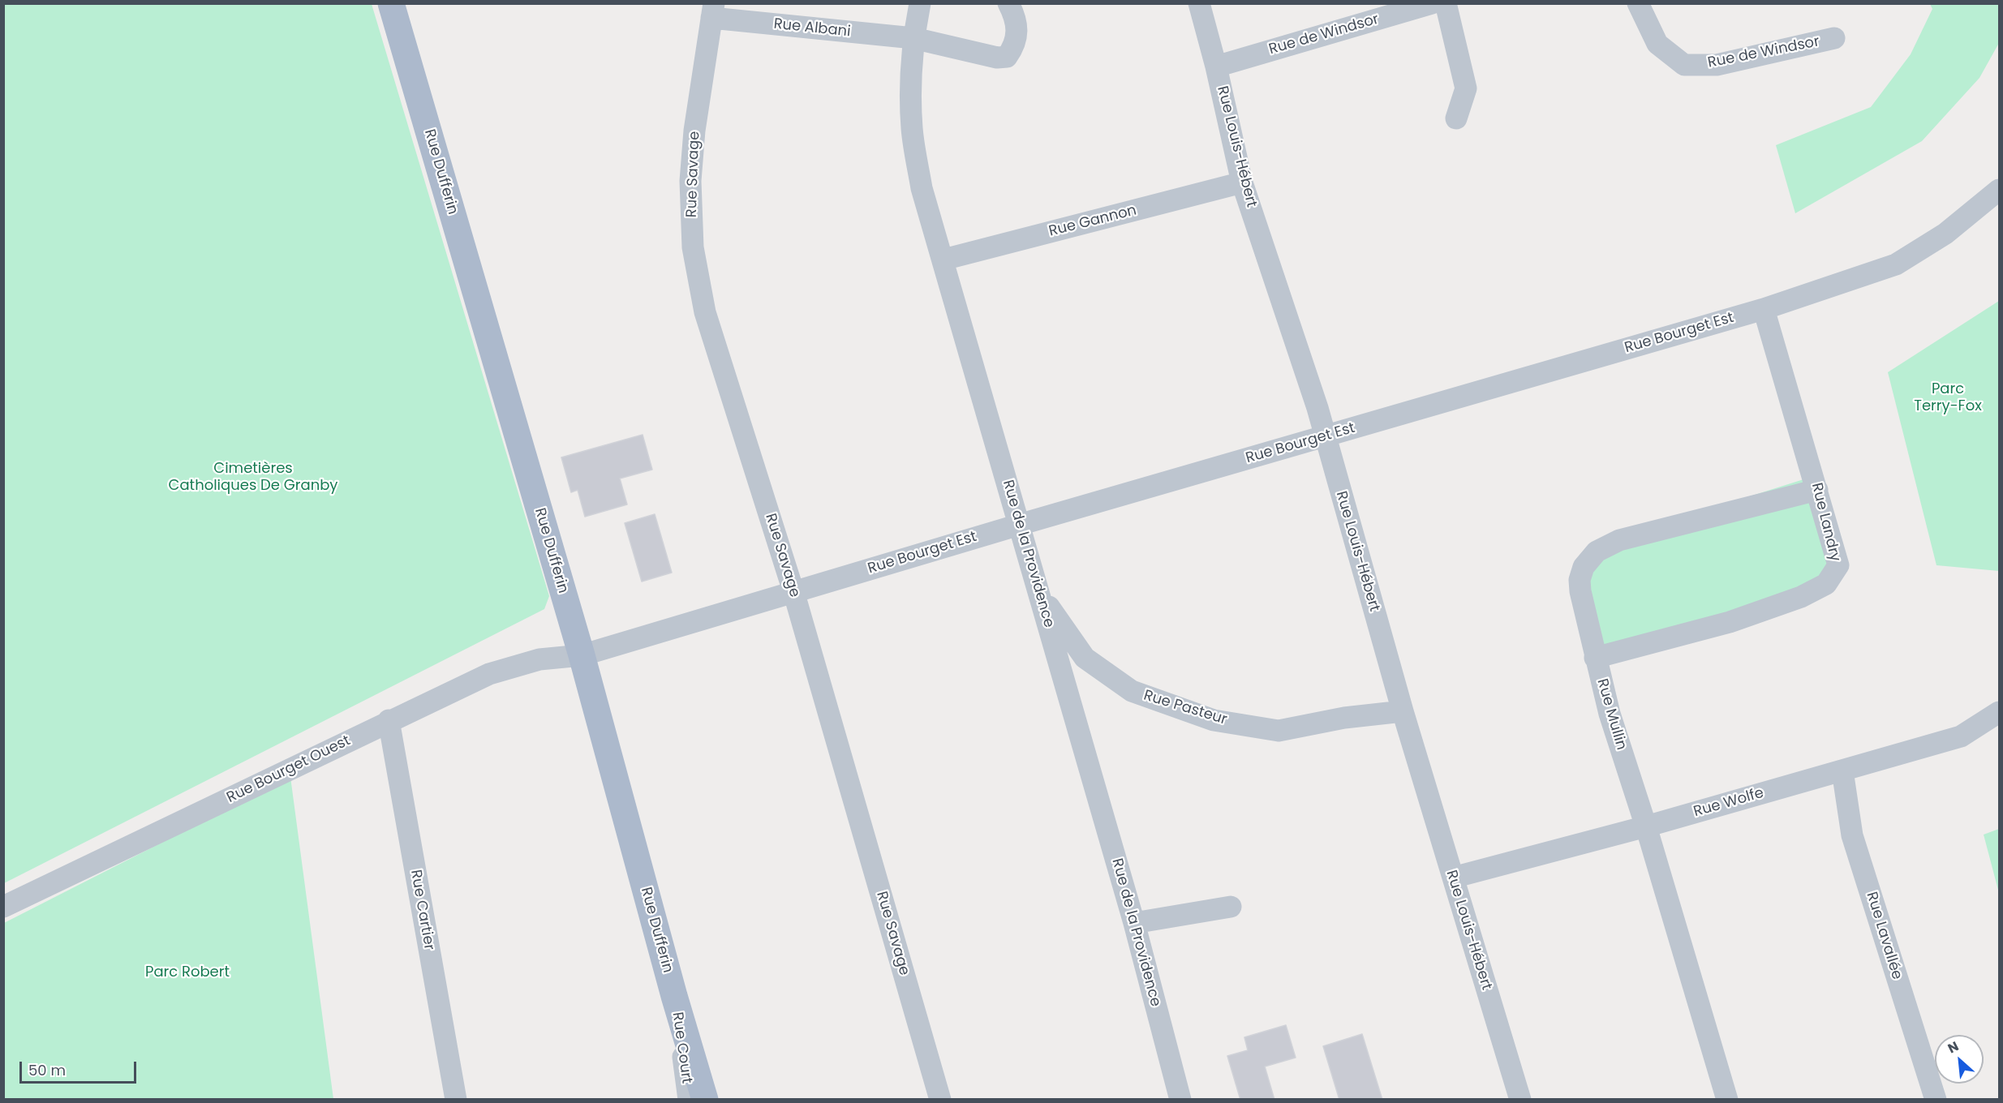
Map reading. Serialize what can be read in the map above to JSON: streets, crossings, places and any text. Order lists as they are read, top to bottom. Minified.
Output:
{"streets":{"main road":["Rue Dufferin"],"street":["Rue Albani","Rue de Windsor","Rue Louis-Hébert","Rue Savage","Rue Gannon","Rue Bourget Est","Rue Landry","Rue de la Providence","Rue Pasteur","Rue Mullin","Rue Bourget Ouest","Rue Wolfe","Rue Cartier","Rue Lavallée","Rue Court"]},"crossings":[["Rue Albani","Rue Savage"],["Rue Albani","Rue de la Providence"],["Rue de Windsor","Rue Louis-Hébert"],["Rue Louis-Hébert","Rue Gannon"],["Rue Louis-Hébert","Rue Bourget Est"],["Rue Louis-Hébert","Rue Pasteur"],["Rue Louis-Hébert","Rue Wolfe"],["Rue Dufferin","Rue Bourget Est"],["Rue Dufferin","Rue Bourget Ouest"],["Rue Dufferin","Rue Court"],["Rue Savage","Rue Bourget Est"],["Rue Gannon","Rue de la Providence"],["Rue Bourget Est","Rue Landry"],["Rue Bourget Est","Rue de la Providence"],["Rue Bourget Est","Rue Bourget Ouest"],["Rue Landry","Rue Mullin"],["Rue de la Providence","Rue Pasteur"],["Rue Mullin","Rue Wolfe"],["Rue Bourget Ouest","Rue Cartier"],["Rue Wolfe","Rue Lavallée"]],"parks":["Parc Terry-Fox","Cimetières Catholiques De Granby","Parc Robert"],"scale_bar":"50 m","north":"top left"}
